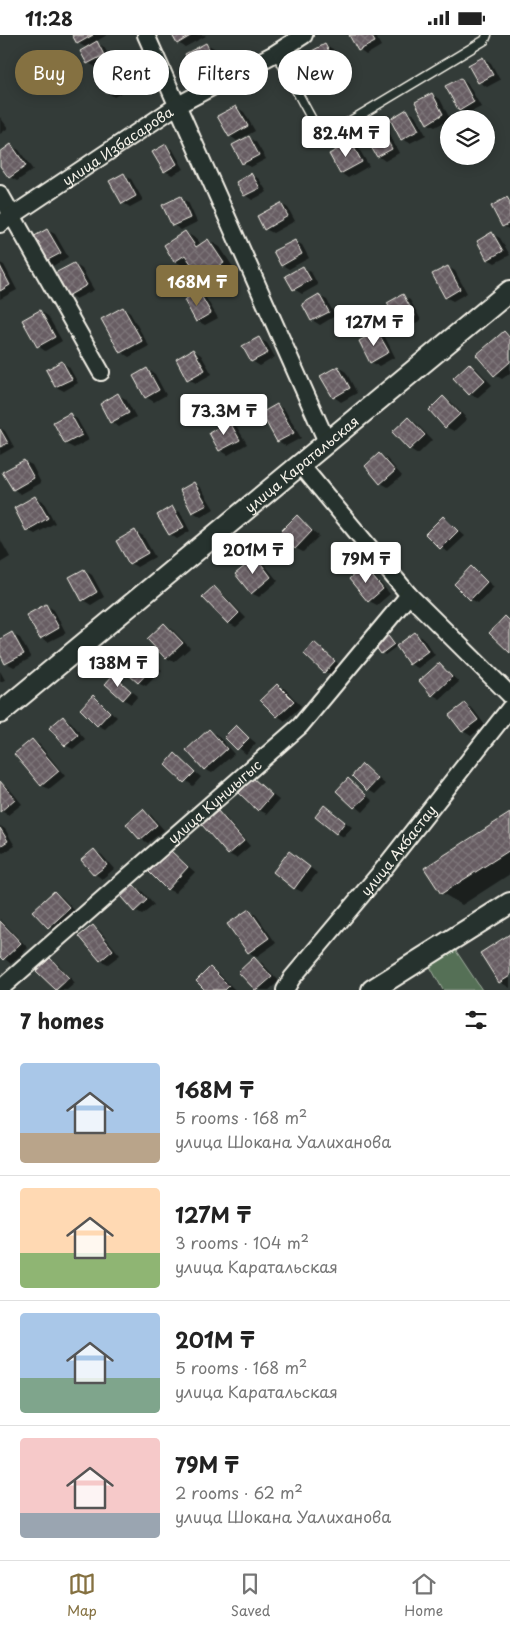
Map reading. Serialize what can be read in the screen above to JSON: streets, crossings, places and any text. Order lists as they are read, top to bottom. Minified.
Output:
{"streets":{"street":["улица Избасарова","улица Каратальская","улица Куншыгыс","улица Акбастау"]},"page":{"status":"11:28","chip":["Buy","Rent","Filters","New"],"price":["82.4M ₸","168M ₸","127M ₸","73.3M ₸","201M ₸","79M ₸","138M ₸"],"heading":"7 homes","list":[{"name":"168M ₸","note":"5 rooms · 168 m² · улица Шокана Уалиханова"},{"name":"127M ₸","note":"3 rooms · 104 m² · улица Каратальская"},{"name":"201M ₸","note":"5 rooms · 168 m² · улица Каратальская"},{"name":"79M ₸","note":"2 rooms · 62 m² · улица Шокана Уалиханова"}],"tabs":["Map","Saved","Home"]}}
